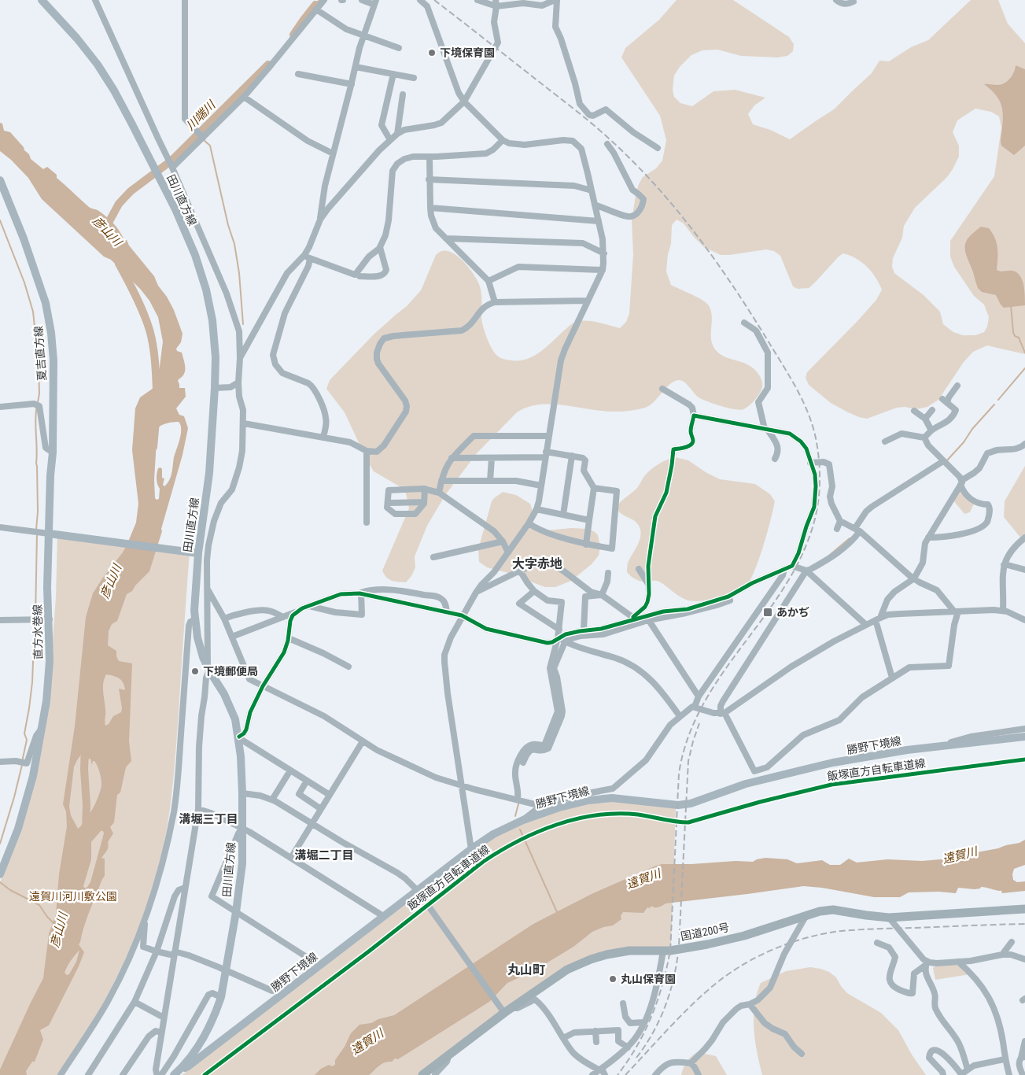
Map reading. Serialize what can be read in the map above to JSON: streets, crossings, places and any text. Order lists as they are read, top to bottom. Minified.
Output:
{"streets":{"highway":["国道200号"],"main road":["田川直方線","夏吉直方線","直方水巻線","勝野下境線"],"cycle path":["飯塚直方自転車道線"]},"crossings":[["田川直方線","勝野下境線"],["夏吉直方線","直方水巻線"]],"districts":["大字赤地","溝堀三丁目","溝堀二丁目","丸山町"],"water":["川端川","彦山川","遠賀川"],"parks":["遠賀川河川敷公園"],"places":{"other":["下境保育園","下境郵便局","丸山保育園"],"transit":["あかぢ"]}}
